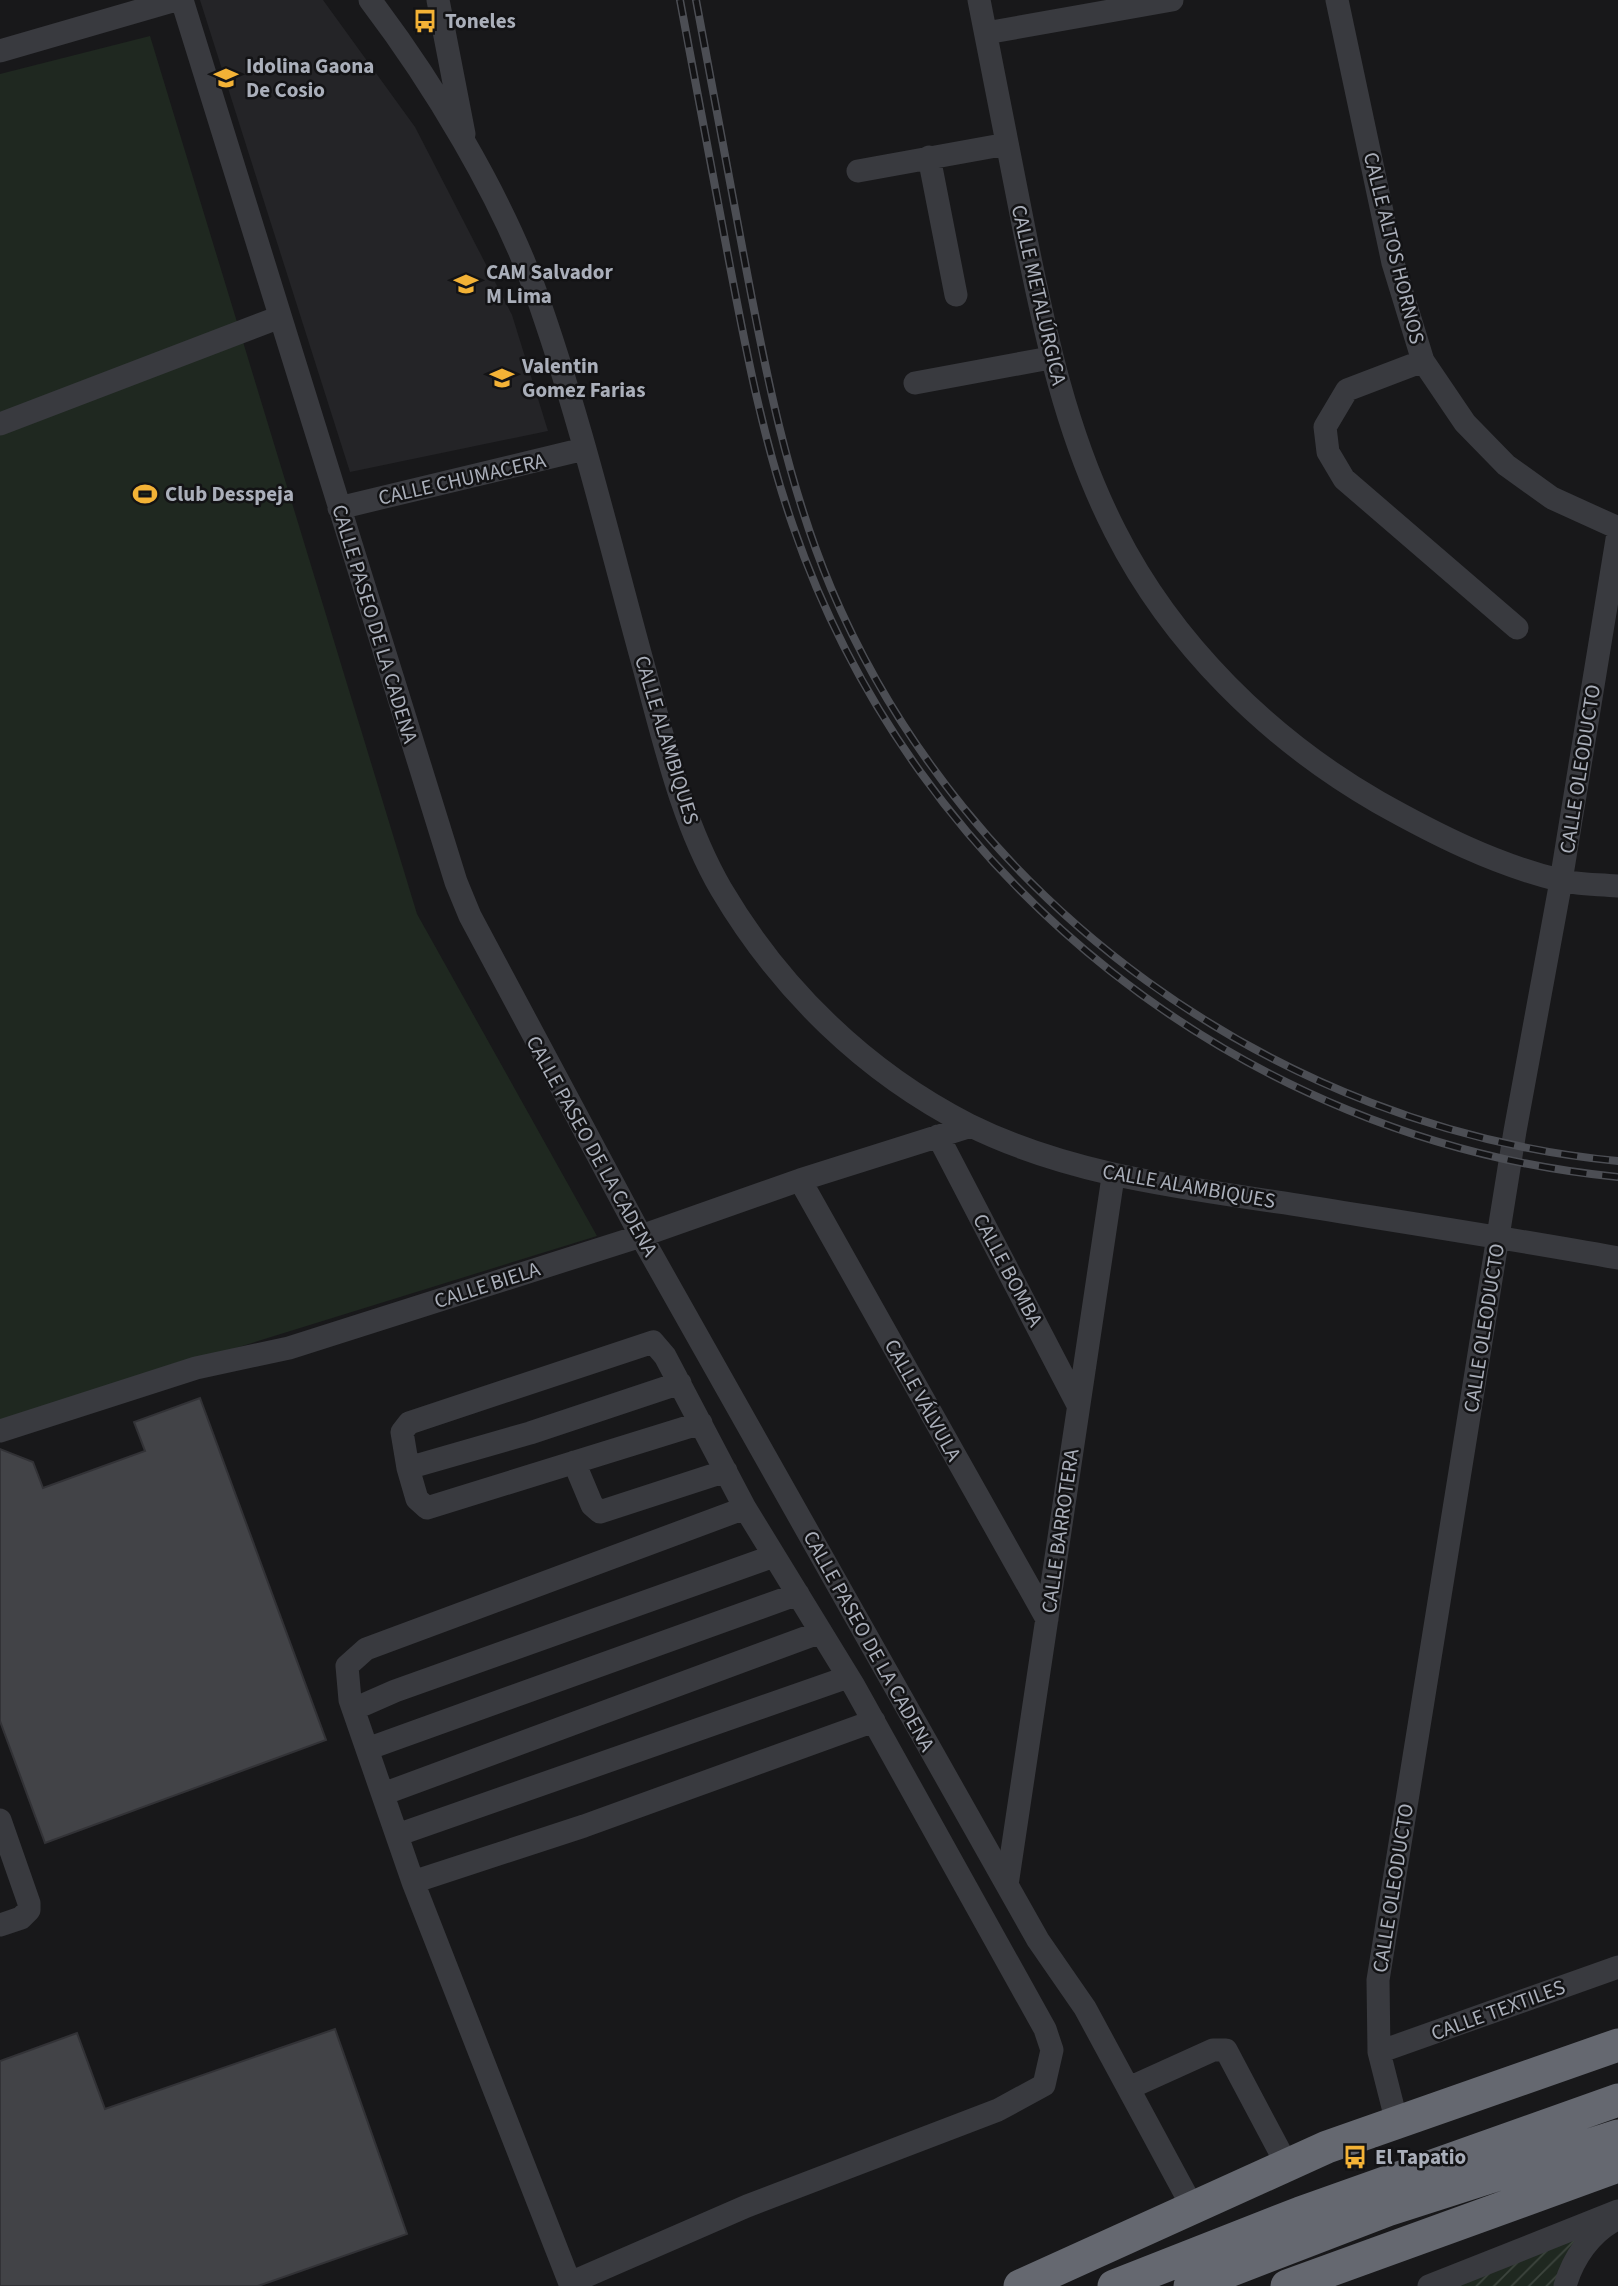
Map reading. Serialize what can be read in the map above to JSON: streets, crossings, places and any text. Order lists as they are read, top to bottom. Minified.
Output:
{"streets":{"street":["CALLE ALTOS HORNOS","CALLE METALÚRGICA","CALLE CHUMACERA","CALLE PASEO DE LA CADENA","CALLE ALAMBIQUES","CALLE OLEODUCTO","CALLE BOMBA","CALLE BIELA","CALLE VÁLVULA","CALLE BARROTERA","CALLE TEXTILES"]},"crossings":[["CALLE ALTOS HORNOS","CALLE OLEODUCTO"],["CALLE METALÚRGICA","CALLE OLEODUCTO"],["CALLE CHUMACERA","CALLE PASEO DE LA CADENA"],["CALLE CHUMACERA","CALLE ALAMBIQUES"],["CALLE PASEO DE LA CADENA","CALLE BIELA"],["CALLE PASEO DE LA CADENA","CALLE BARROTERA"],["CALLE ALAMBIQUES","CALLE OLEODUCTO"],["CALLE ALAMBIQUES","CALLE BIELA"],["CALLE ALAMBIQUES","CALLE BARROTERA"],["CALLE OLEODUCTO","CALLE TEXTILES"],["CALLE BOMBA","CALLE BIELA"],["CALLE BOMBA","CALLE BARROTERA"],["CALLE BIELA","CALLE VÁLVULA"],["CALLE VÁLVULA","CALLE BARROTERA"]],"places":{"bus stop":["Toneles","El Tapatio"],"school or university":["Idolina Gaona De Cosio","CAM Salvador M Lima","Valentin Gomez Farias"],"sports":["Club Desspeja"]}}
